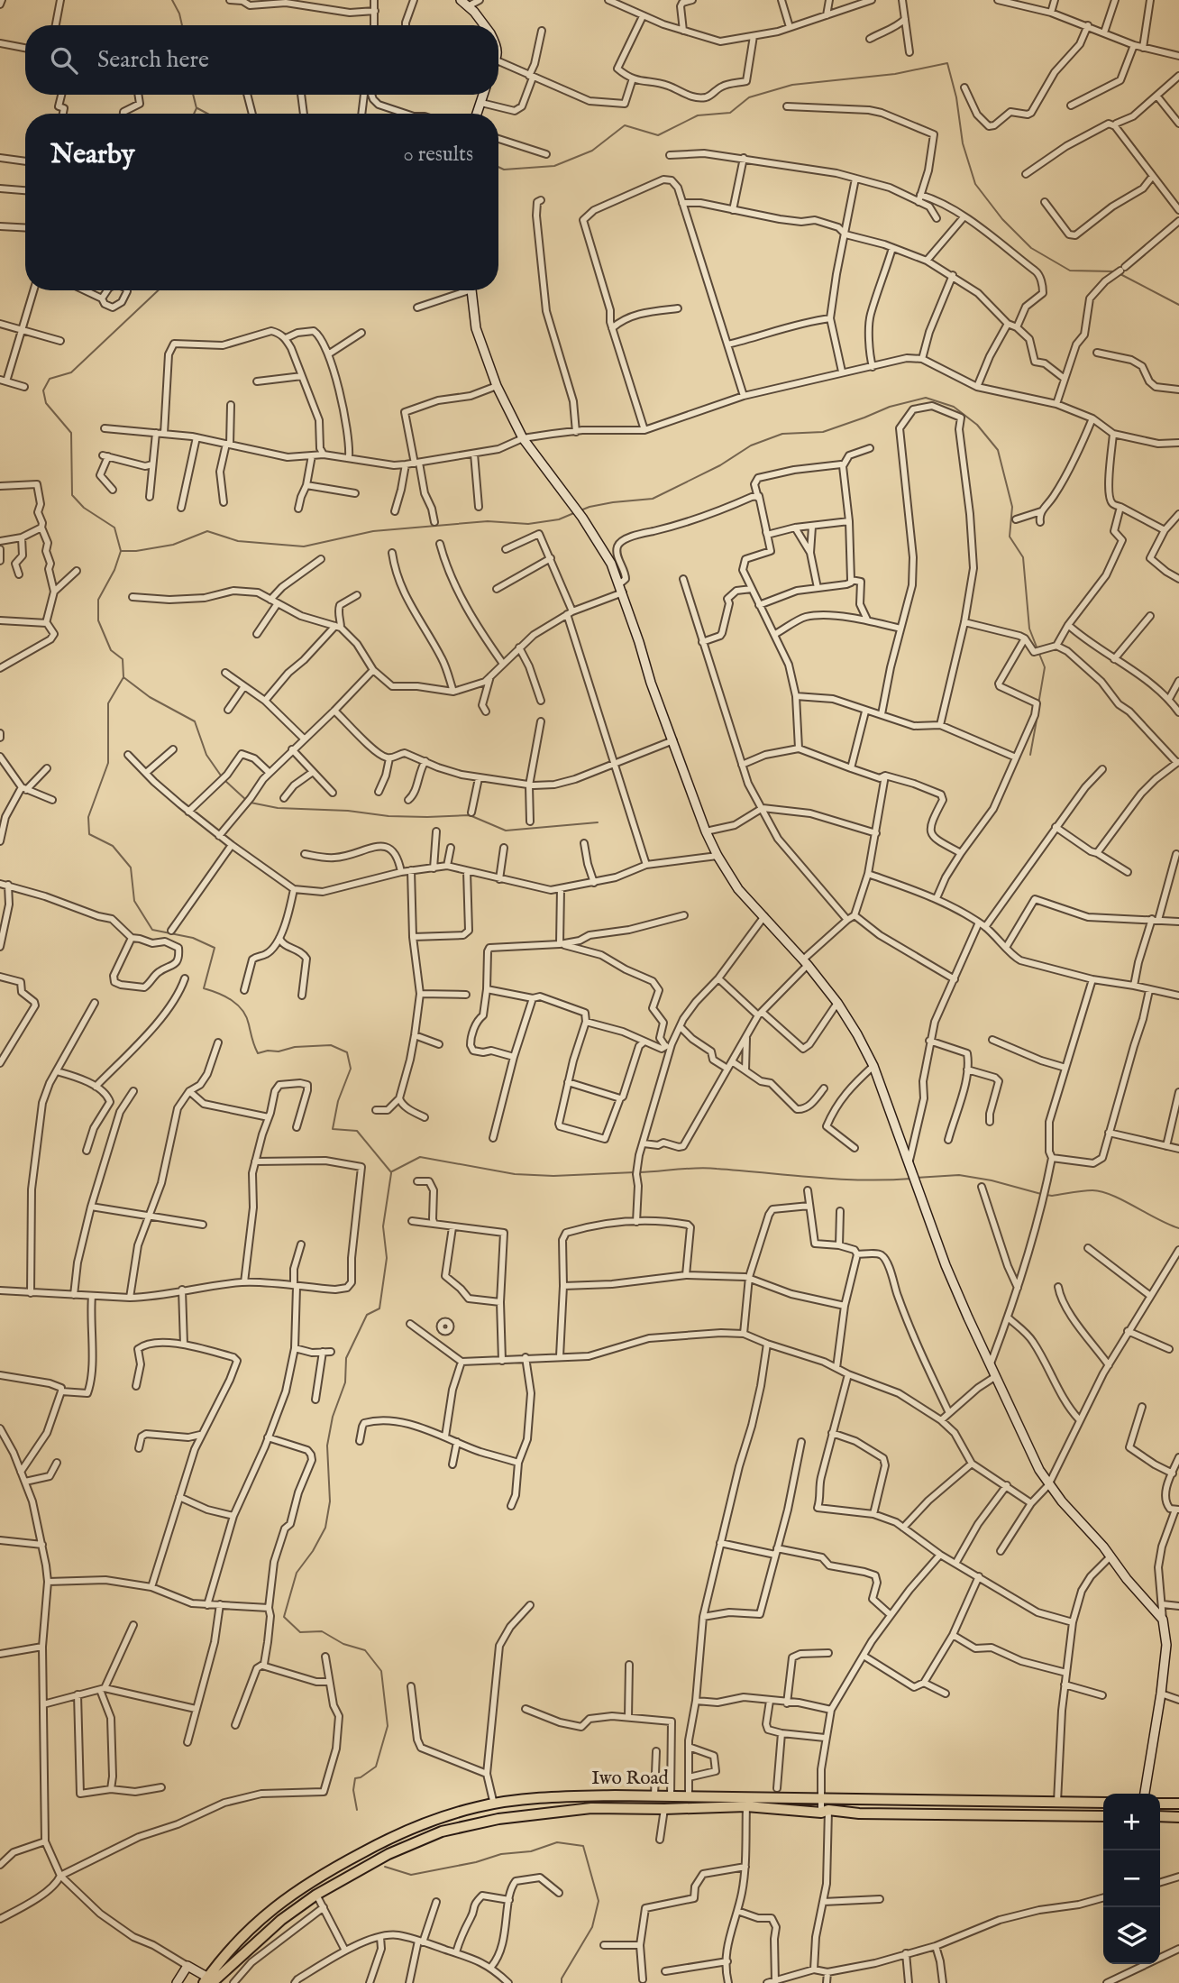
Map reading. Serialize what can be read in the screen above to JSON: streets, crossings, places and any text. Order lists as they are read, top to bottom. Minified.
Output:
{"streets":{"main road":["Iwo Road"]},"page":{"search":"Search here","heading":["Nearby","0 results"],"map_buttons":["+","−"]}}
